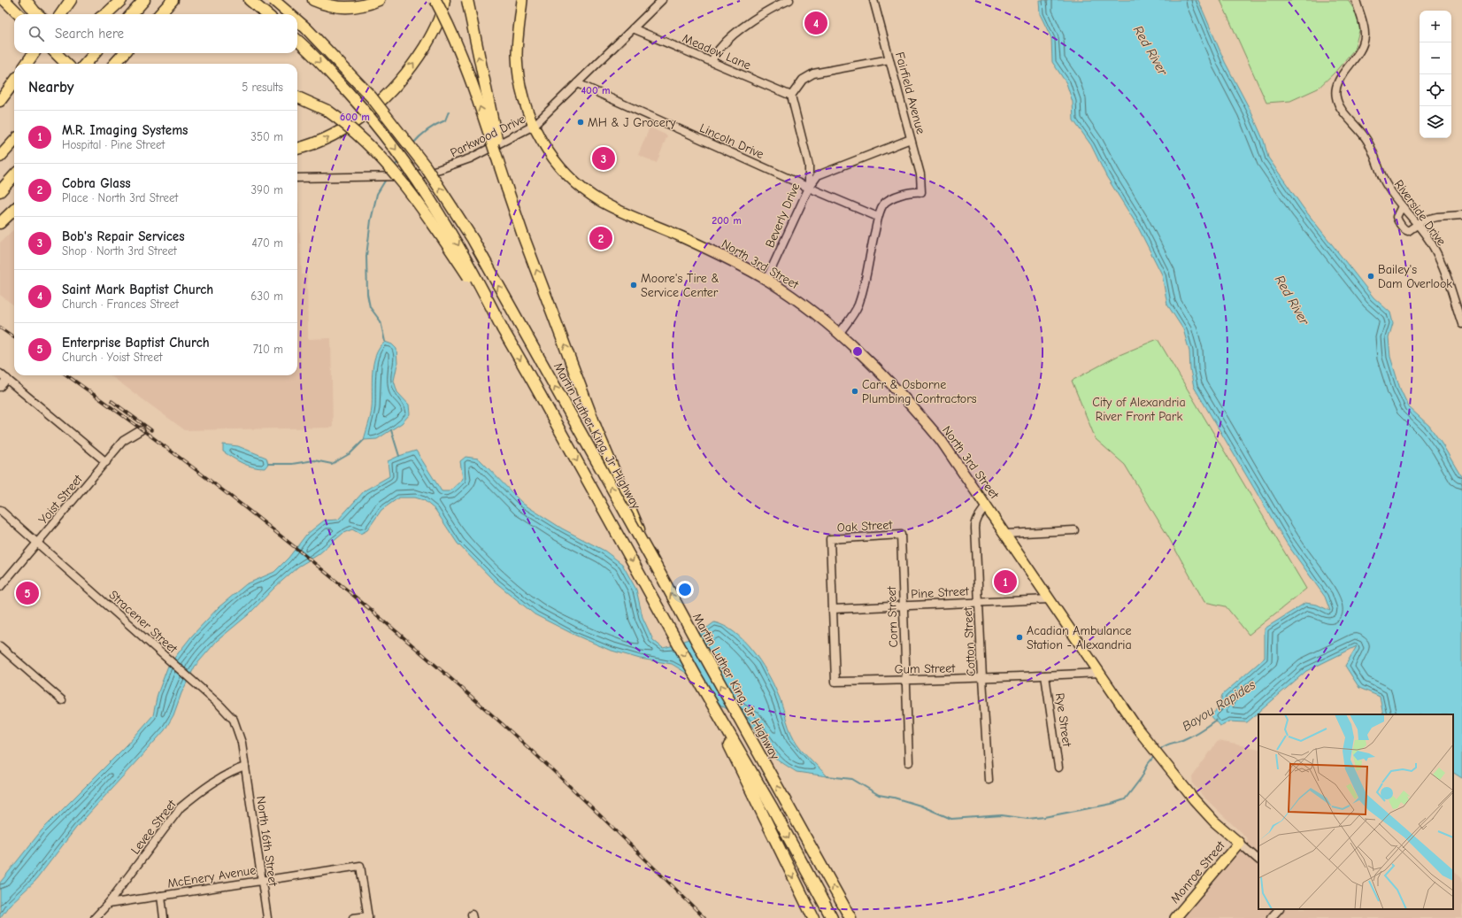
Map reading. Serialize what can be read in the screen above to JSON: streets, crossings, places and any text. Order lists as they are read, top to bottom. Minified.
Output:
{"streets":{"highway":["Martin Luther King, Jr Highway"],"main road":["North 3rd Street","Monroe Street"],"street":["Meadow Lane","Fairfield Avenue","Parkwood Drive","Lincoln Drive","Riverside Drive","Beverly Drive","Yoist Street","Oak Street","Pine Street","Corn Street","Stracener Street","Cotton Street","Gum Street","Rye Street","Levee Street","North 16th Street","McEnery Avenue"]},"crossings":[["Meadow Lane","Parkwood Drive"],["Meadow Lane","Beverly Drive"],["Fairfield Avenue","Lincoln Drive"],["Parkwood Drive","Lincoln Drive"],["Parkwood Drive","North 3rd Street"],["Lincoln Drive","Beverly Drive"],["Beverly Drive","North 3rd Street"],["North 3rd Street","Pine Street"],["North 3rd Street","Cotton Street"],["North 3rd Street","Gum Street"],["North 3rd Street","Monroe Street"],["Yoist Street","Stracener Street"],["Oak Street","Pine Street"],["Oak Street","Corn Street"],["Oak Street","Gum Street"],["Pine Street","Corn Street"],["Pine Street","Cotton Street"],["Pine Street","Gum Street"],["Corn Street","Gum Street"],["Stracener Street","Levee Street"],["Stracener Street","North 16th Street"],["Cotton Street","Gum Street"],["Gum Street","Rye Street"],["Levee Street","North 16th Street"],["Levee Street","McEnery Avenue"],["North 16th Street","McEnery Avenue"]],"water":["Red River","Bayou Rapides"],"parks":["City of Alexandria River Front Park"],"places":["MH & J Grocery","Bailey's Dam Overlook","Moore's Tire & Service Center","Carr & Osborne Plumbing Contractors","Acadian Ambulance Station - Alexandria"],"page":{"pins":["4","3","2","1","5"],"map_buttons":["+","−"],"search":"Search here","heading":["Nearby","5 results"],"list":[{"mark":"1","name":"M.R. Imaging Systems","note":"Hospital · Pine Street","value":"350 m"},{"mark":"2","name":"Cobra Glass","note":"Place · North 3rd Street","value":"390 m"},{"mark":"3","name":"Bob's Repair Services","note":"Shop · North 3rd Street","value":"470 m"},{"mark":"4","name":"Saint Mark Baptist Church","note":"Church · Frances Street","value":"630 m"},{"mark":"5","name":"Enterprise Baptist Church","note":"Church · Yoist Street","value":"710 m"}]},"rings":["400 m","600 m","200 m"]}
